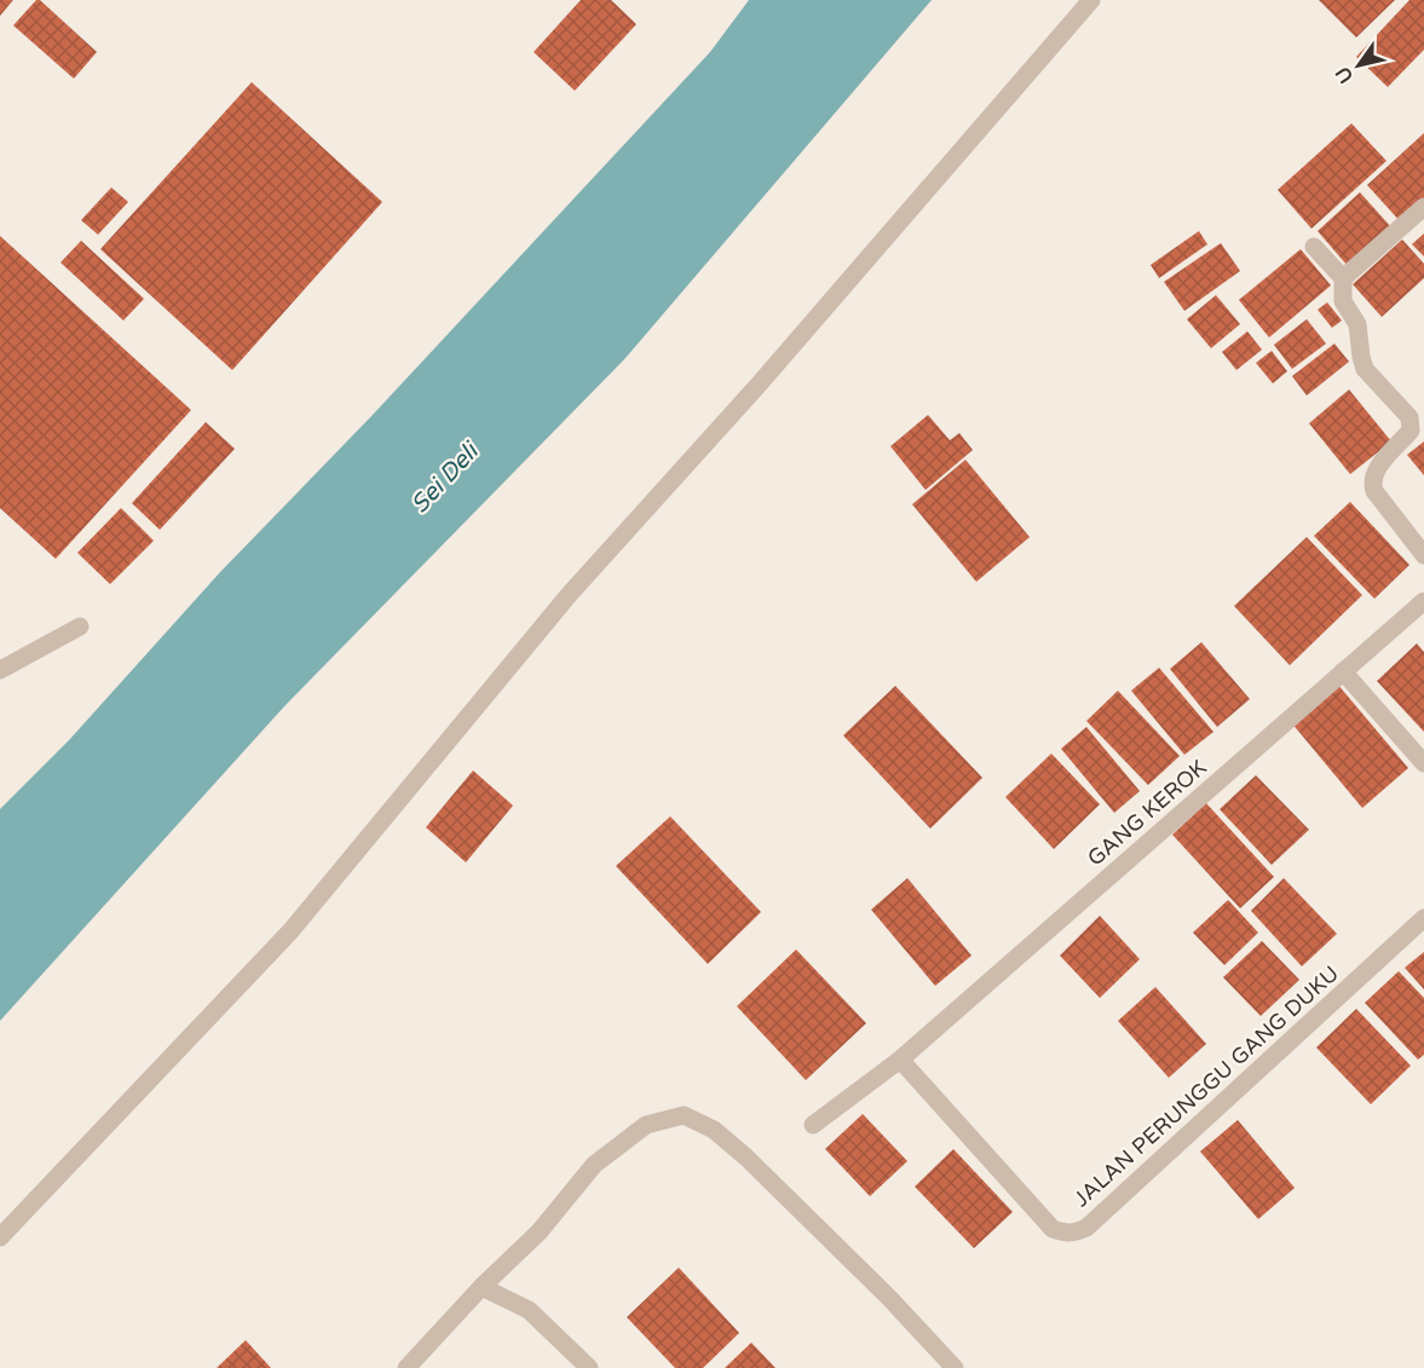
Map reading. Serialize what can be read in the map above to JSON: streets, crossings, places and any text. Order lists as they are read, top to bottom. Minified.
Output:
{"streets":{"street":["GANG KEROK","JALAN PERUNGGU GANG DUKU"]},"crossings":[["GANG KEROK","JALAN PERUNGGU GANG DUKU"]],"water":["Sei Deli"],"north":"bottom left"}
